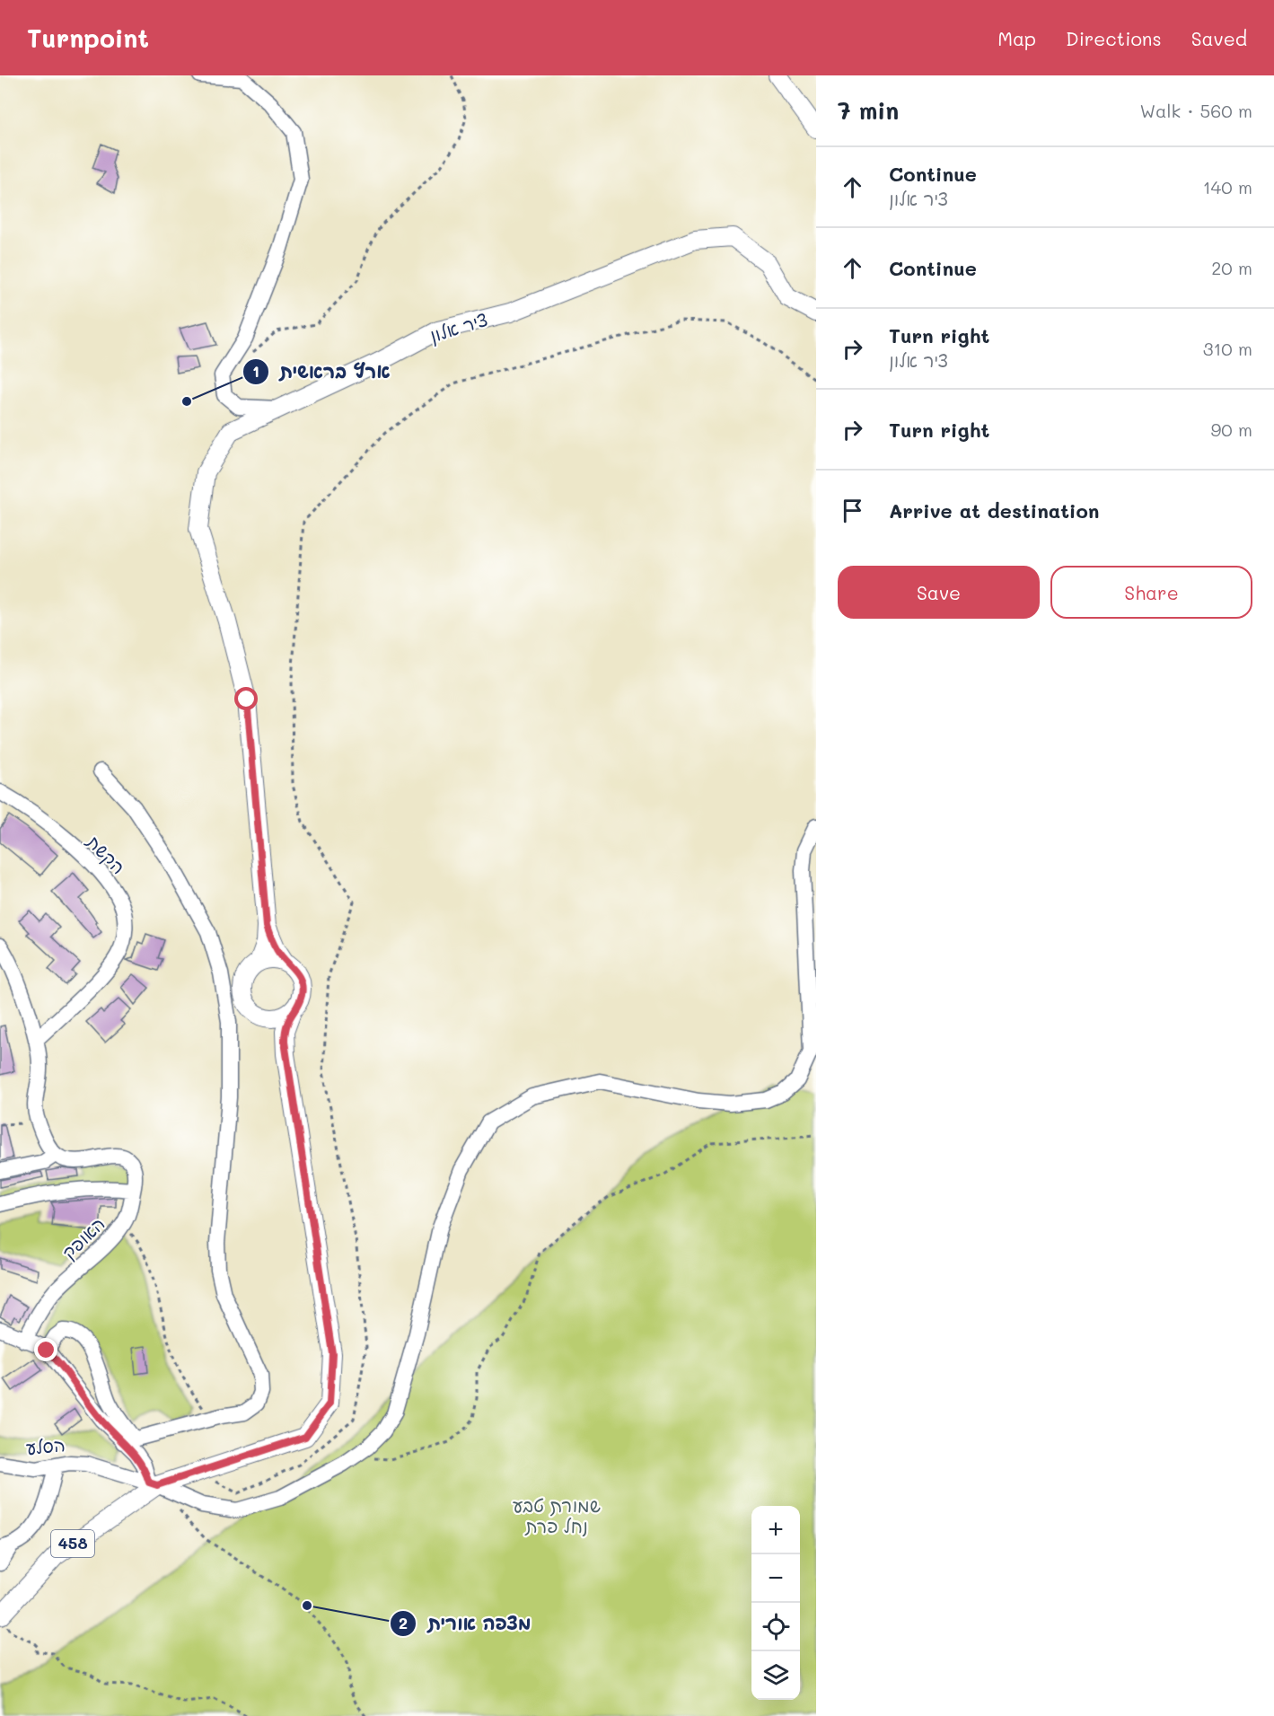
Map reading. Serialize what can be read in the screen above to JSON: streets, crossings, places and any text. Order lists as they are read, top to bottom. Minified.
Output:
{"streets":{"main road":["ציר אלון","458"],"street":["הקשת","האופק","הסלע"]},"crossings":[["ציר אלון","458"],["הסלע","458"]],"parks":["שמורת טבע נחל פרת"],"places":["ארץ בראשית","מצפה אורית"],"page":{"header":"Turnpoint","nav":["Map","Directions","Saved"],"heading":["7 min","Walk · 560 m"],"list":[["Continue","ציר אלון","140 m"],["Continue","20 m"],["Turn right","ציר אלון","310 m"],["Turn right","90 m"],"Arrive at destination"],"buttons":["Save","Share"],"map_buttons":["+","−"]}}
